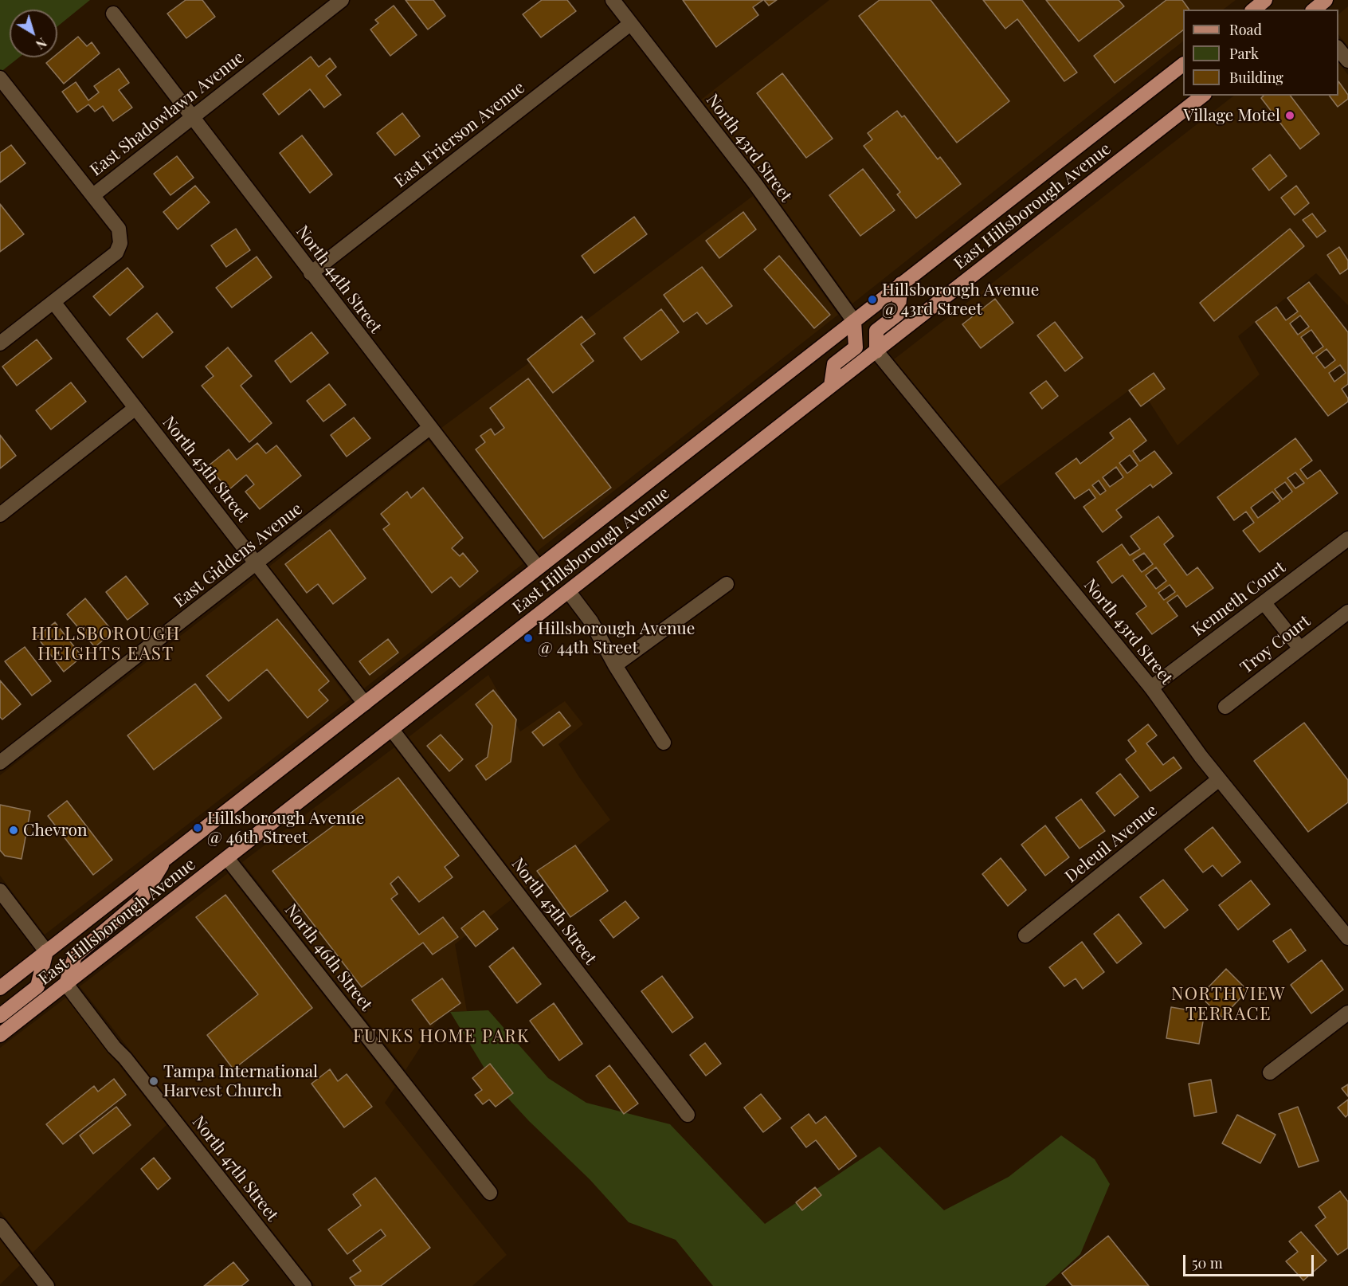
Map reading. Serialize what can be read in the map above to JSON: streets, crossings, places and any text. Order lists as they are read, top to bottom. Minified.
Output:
{"streets":{"main road":["East Hillsborough Avenue"],"street":["East Shadowlawn Avenue","East Frierson Avenue","North 43rd Street","North 44th Street","North 45th Street","East Giddens Avenue","Kenneth Court","Troy Court","Deleuil Avenue","North 46th Street","North 47th Street"]},"crossings":[["East Shadowlawn Avenue","North 44th Street"],["East Shadowlawn Avenue","North 45th Street"],["East Frierson Avenue","North 43rd Street"],["East Frierson Avenue","North 44th Street"],["North 43rd Street","East Hillsborough Avenue"],["North 43rd Street","Kenneth Court"],["North 43rd Street","Deleuil Avenue"],["East Hillsborough Avenue","North 44th Street"],["East Hillsborough Avenue","North 45th Street"],["East Hillsborough Avenue","North 46th Street"],["East Hillsborough Avenue","North 47th Street"],["North 44th Street","East Giddens Avenue"],["North 45th Street","East Giddens Avenue"]],"districts":["HILLSBOROUGH HEIGHTS EAST","NORTHVIEW TERRACE","FUNKS HOME PARK"],"places":["Village Motel","Hillsborough Avenue @ 43rd Street","Hillsborough Avenue @ 44th Street","Hillsborough Avenue @ 46th Street","Chevron","Tampa International Harvest Church"],"legend":["Road","Park","Building"],"scale_bar":"50 m","north":"bottom right"}
